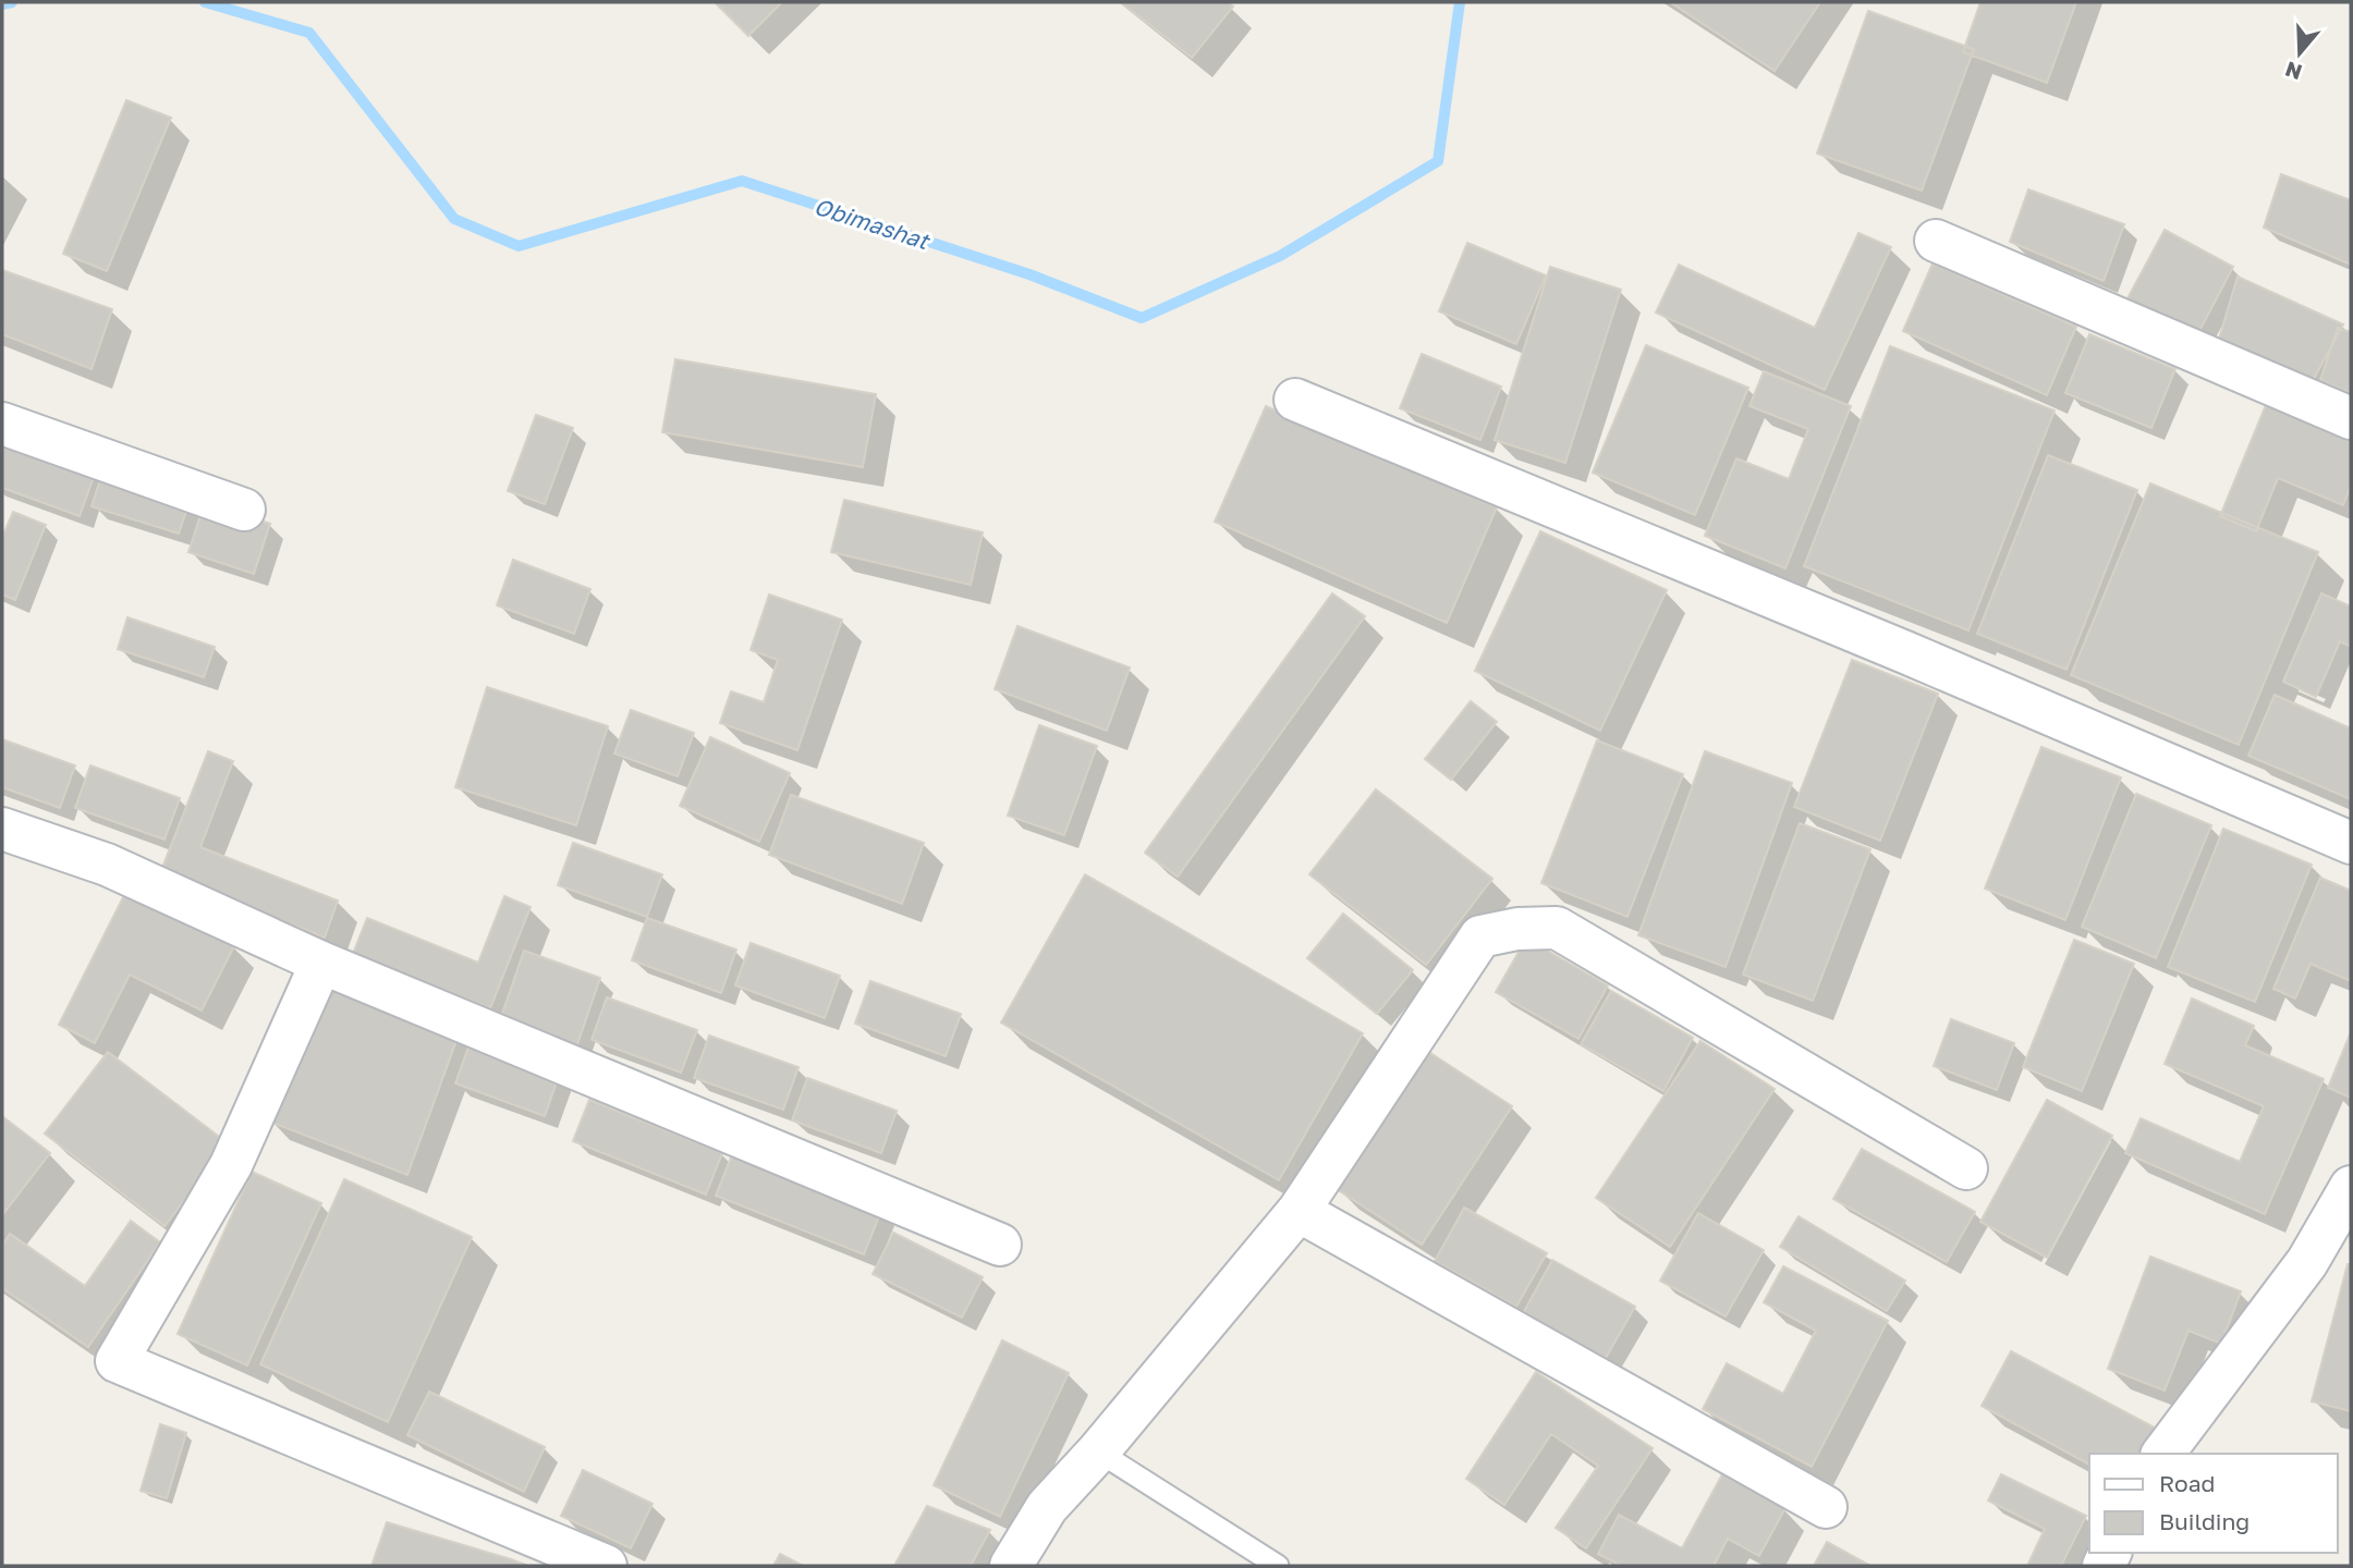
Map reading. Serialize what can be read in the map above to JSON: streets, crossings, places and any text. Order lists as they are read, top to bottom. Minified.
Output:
{"water":["Obimashat"],"legend":["Road","Building"],"north":"bottom"}
